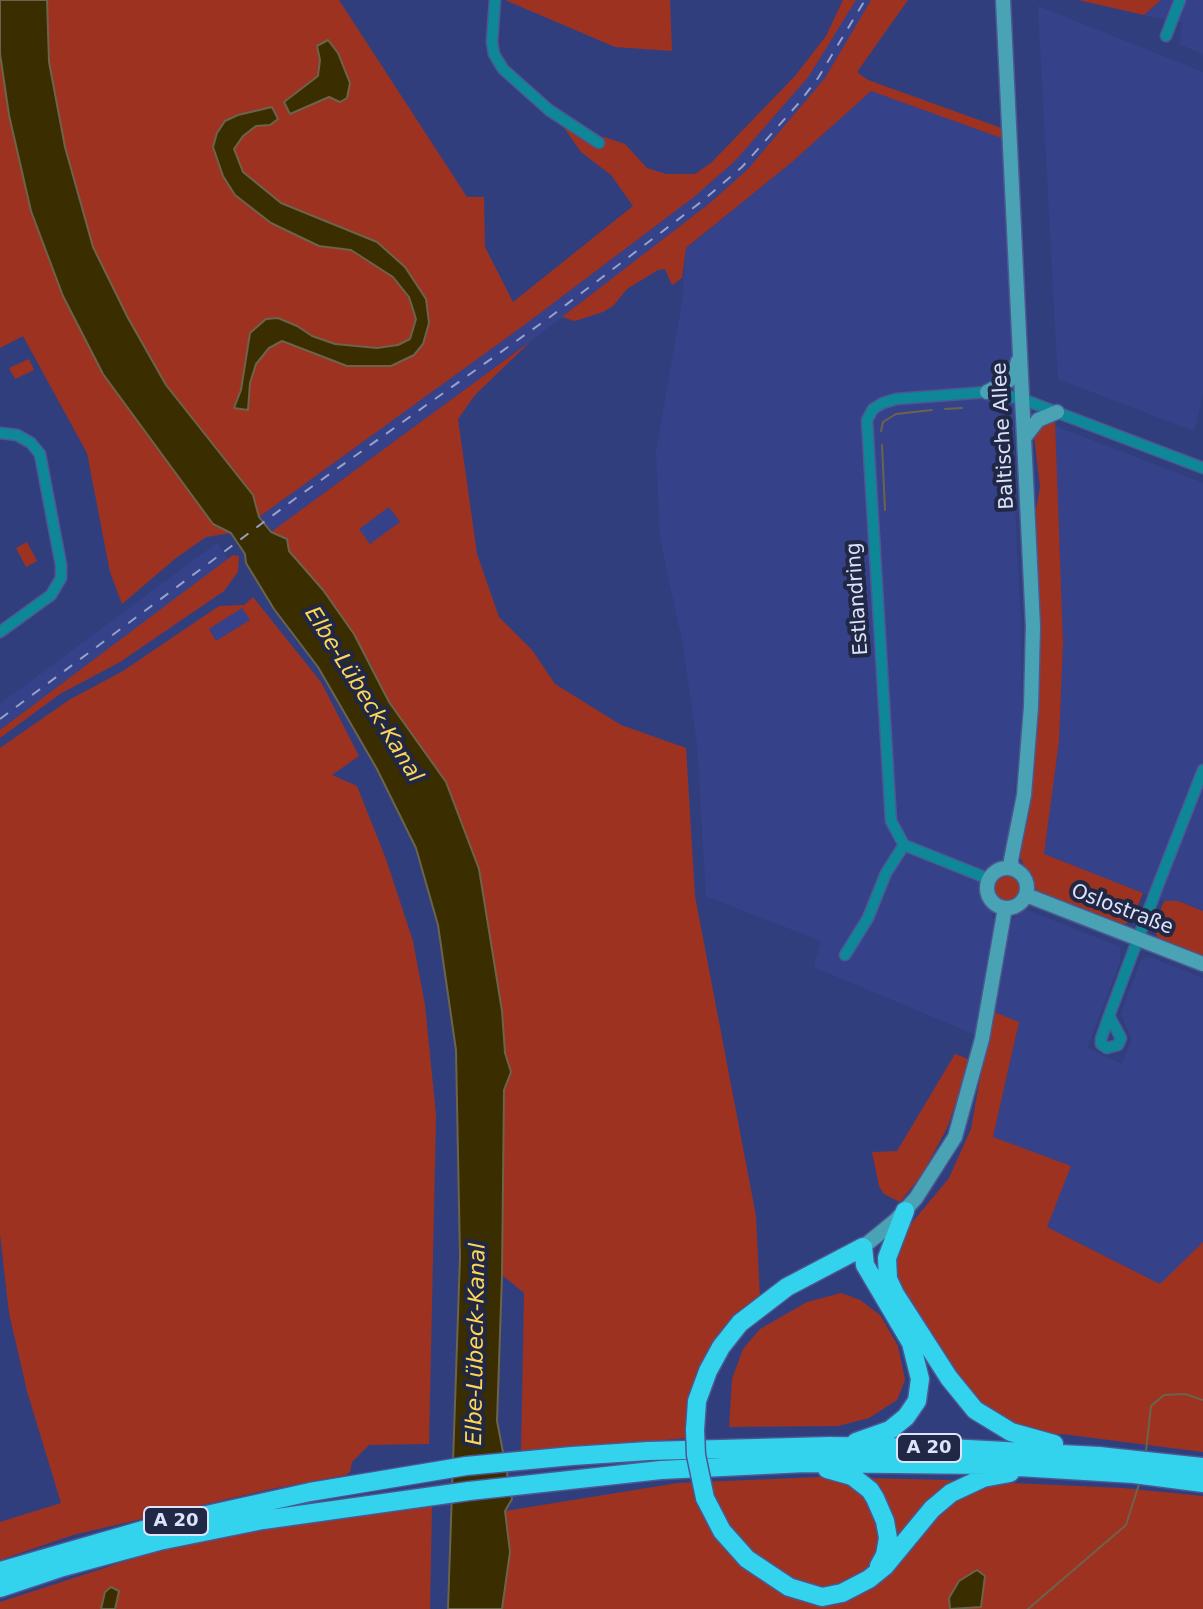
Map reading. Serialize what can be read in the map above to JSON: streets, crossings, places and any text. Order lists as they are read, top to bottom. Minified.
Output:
{"streets":{"highway":["A 20"],"main road":["Baltische Allee","Oslostraße"],"street":["Estlandring"]},"crossings":[["Baltische Allee","Estlandring"],["Baltische Allee","Oslostraße"]],"water":["Elbe-Lübeck-Kanal"]}
